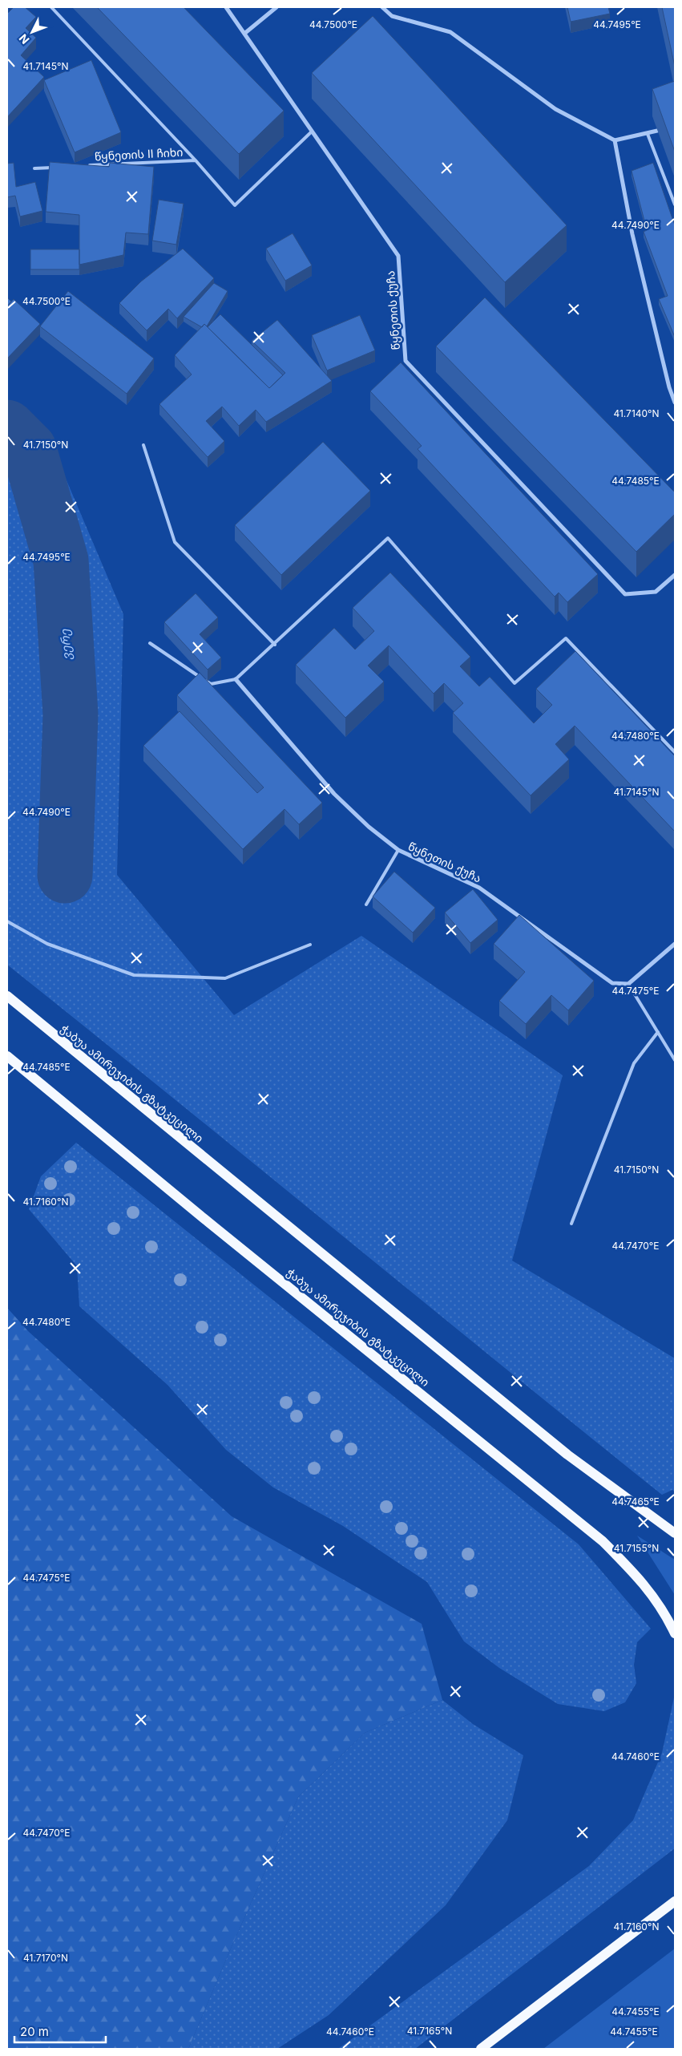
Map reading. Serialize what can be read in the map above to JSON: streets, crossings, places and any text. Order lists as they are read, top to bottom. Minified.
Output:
{"streets":{"main road":["ჭაბუა ამირეჯიბის გზატკეცილი"],"street":["წყნეთის ქუჩა"],"lane":["წყნეთის II ჩიხი"]},"water":["ვერე"],"scale_bar":"20 m","north":"bottom left","coordinates":["44.7500°E","44.7495°E","41.7145°N","44.7490°E","41.7140°N","41.7150°N","44.7485°E","44.7480°E","44.7475°E","41.7160°N","44.7470°E","44.7465°E","41.7155°N","44.7460°E","41.7170°N","44.7455°E","41.7165°N"]}
